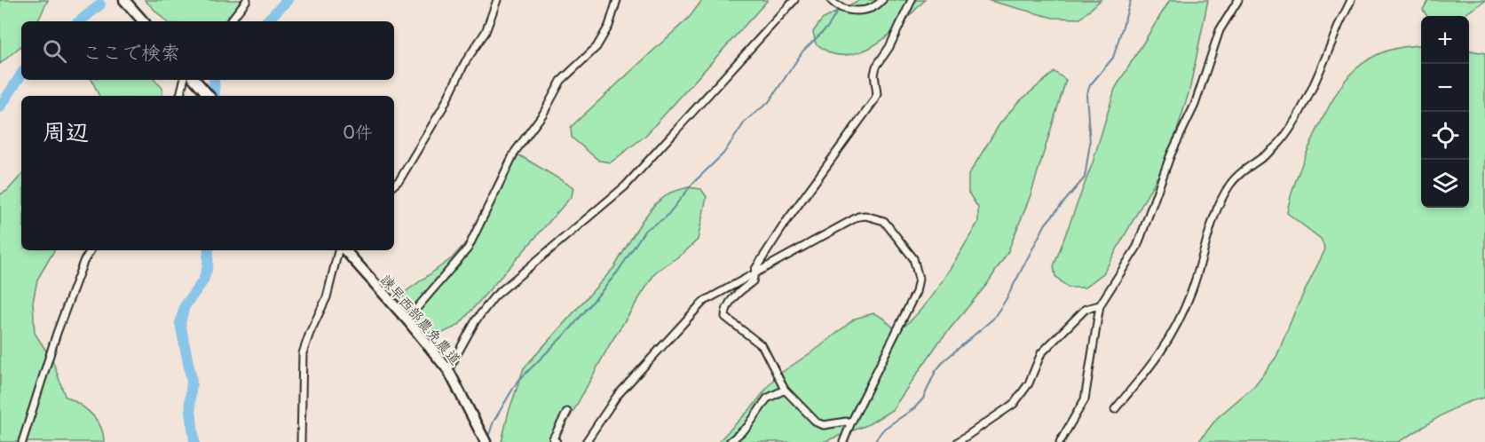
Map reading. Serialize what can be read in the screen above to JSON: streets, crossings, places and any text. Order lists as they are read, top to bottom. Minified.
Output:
{"streets":{"street":["諫早西部農免農道"]},"page":{"map_buttons":["+","−"],"search":"ここで検索","heading":["周辺","0件"]}}
